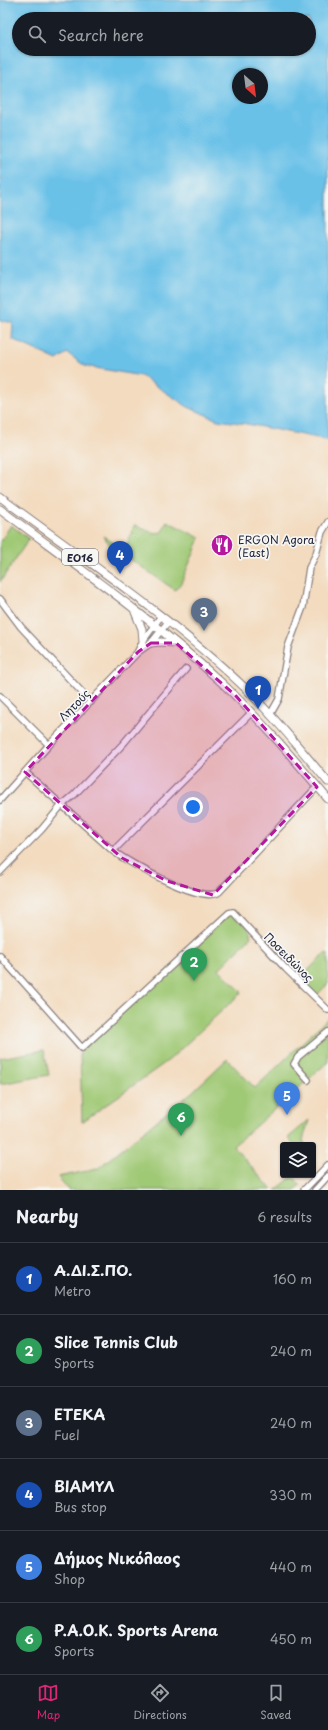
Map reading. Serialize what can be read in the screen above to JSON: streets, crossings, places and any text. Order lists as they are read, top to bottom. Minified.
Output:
{"streets":{"main road":["ΕΟ16"],"street":["Λητούς","Ποσειδώνος"]},"crossings":[["ΕΟ16","Λητούς"]],"places":{"restaurant":["ERGON Agora (East)"]},"north":"bottom right","page":{"search":"Search here","pins":["4","3","1","2","5","6"],"heading":["Nearby","6 results"],"list":[{"mark":"1","name":"Α.ΔΙ.Σ.ΠΟ.","note":"Metro","value":"160 m"},{"mark":"2","name":"Slice Tennis Club","note":"Sports","value":"240 m"},{"mark":"3","name":"ΕΤΕΚΑ","note":"Fuel","value":"240 m"},{"mark":"4","name":"ΒΙΑΜΥΛ","note":"Bus stop","value":"330 m"},{"mark":"5","name":"Δήμος Νικόλαος","note":"Shop","value":"440 m"},{"mark":"6","name":"P.A.O.K. Sports Arena","note":"Sports","value":"450 m"}],"nav":["Map","Directions","Saved"]}}
